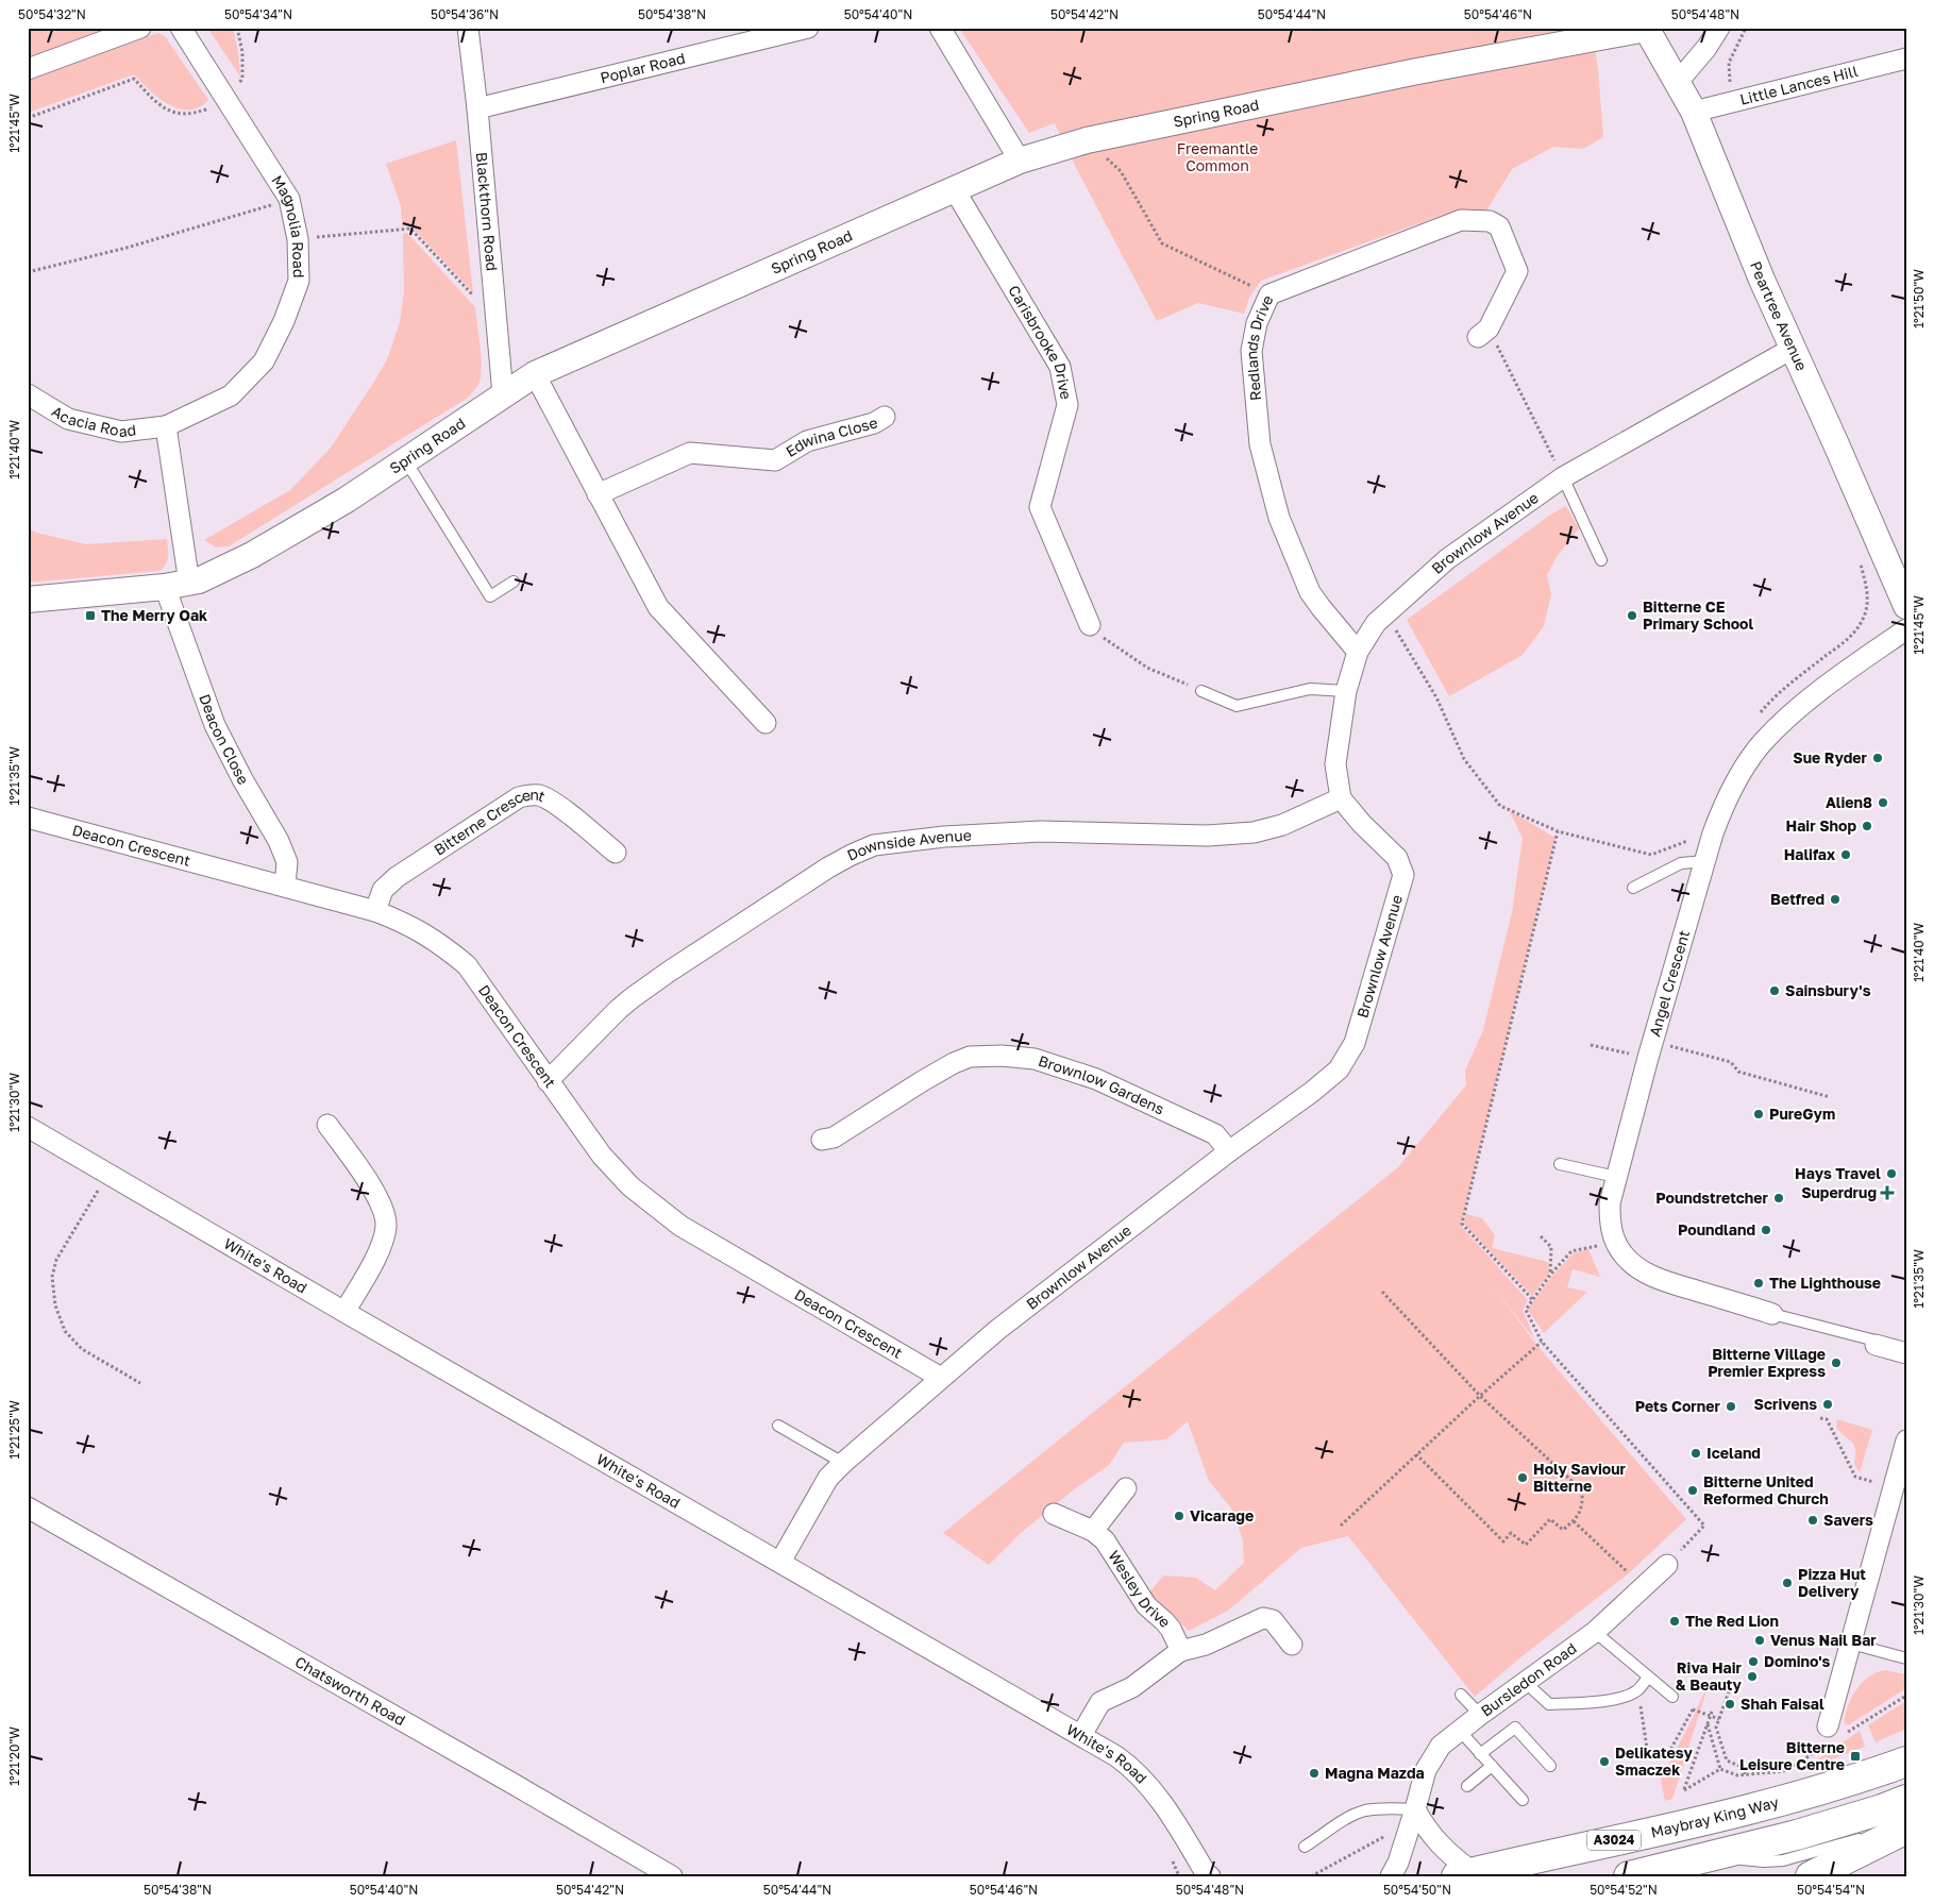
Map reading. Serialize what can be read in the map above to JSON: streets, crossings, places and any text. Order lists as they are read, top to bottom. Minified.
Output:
{"streets":{"main road":["Maybray King Way","A3024"],"street":["Poplar Road","Little Lances Hill","Spring Road","Blackthorn Road","Magnolia Road","Peartree Avenue","Carisbrooke Drive","Redlands Drive","Acacia Road","Edwina Close","Brownlow Avenue","Deacon Close","Bitterne Crescent","Deacon Crescent","Downside Avenue","Angel Crescent","Brownlow Gardens","White's Road","Wesley Drive","Bursledon Road","Chatsworth Road"]},"crossings":[["Poplar Road","Blackthorn Road"],["Little Lances Hill","Peartree Avenue"],["Spring Road","Blackthorn Road"],["Spring Road","Peartree Avenue"],["Spring Road","Carisbrooke Drive"],["Spring Road","Deacon Close"],["Magnolia Road","Acacia Road"],["Peartree Avenue","Brownlow Avenue"],["Redlands Drive","Brownlow Avenue"],["Brownlow Avenue","Deacon Crescent"],["Brownlow Avenue","Downside Avenue"],["Brownlow Avenue","Brownlow Gardens"],["Brownlow Avenue","White's Road"],["Deacon Close","Deacon Crescent"],["Bitterne Crescent","Deacon Crescent"],["Deacon Crescent","Downside Avenue"]],"parks":["Freemantle Common"],"places":{"transit":["The Merry Oak","Bitterne Leisure Centre"],"other":["Bitterne CE Primary School","Sue Ryder","Alien8","Hair Shop","Halifax","Betfred","Sainsbury's","PureGym","Hays Travel","Poundstretcher","Poundland","The Lighthouse","Bitterne Village Premier Express","Scrivens","Pets Corner","Iceland","Holy Saviour Bitterne","Bitterne United Reformed Church","Vicarage","Savers","Pizza Hut Delivery","The Red Lion","Venus Nail Bar","Domino's","Riva Hair & Beauty","Shah Faisal","Delikatesy Smaczek","Magna Mazda"],"health":["Superdrug"]},"coordinates":["50°54'32\"N","50°54'34\"N","50°54'36\"N","50°54'38\"N","50°54'40\"N","50°54'42\"N","50°54'44\"N","50°54'46\"N","50°54'48\"N","1°21'45\"W","1°21'50\"W","1°21'40\"W","1°21'35\"W","1°21'30\"W","1°21'25\"W","1°21'20\"W","50°54'50\"N","50°54'52\"N","50°54'54\"N"]}
